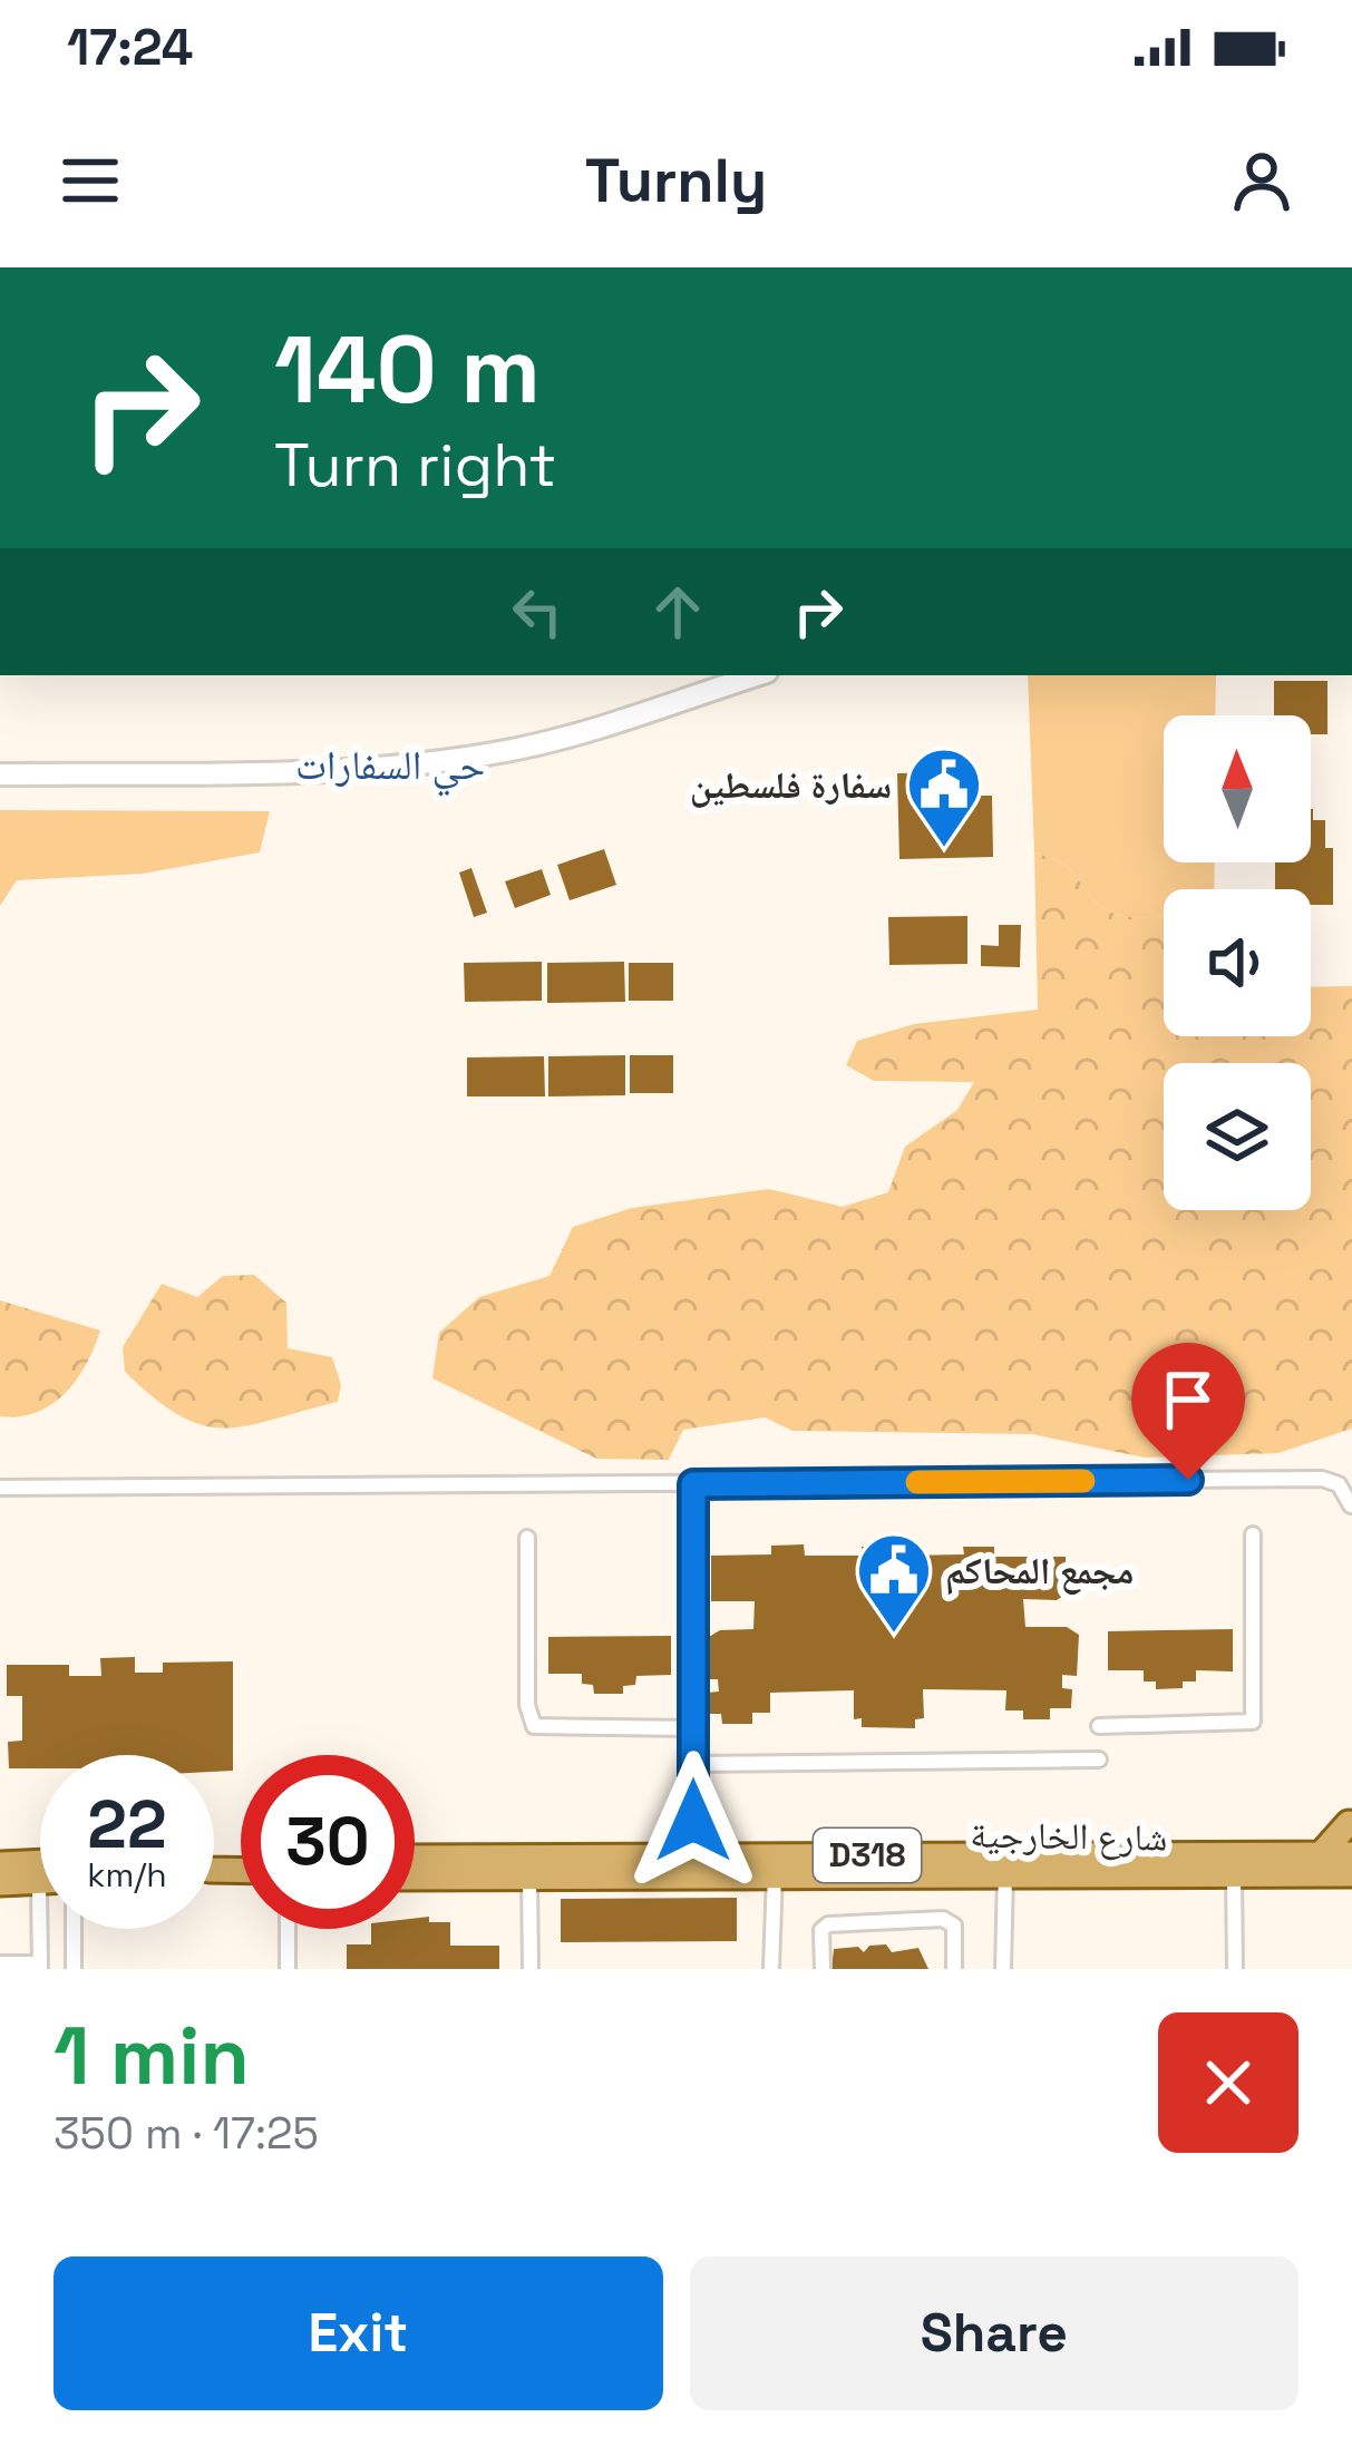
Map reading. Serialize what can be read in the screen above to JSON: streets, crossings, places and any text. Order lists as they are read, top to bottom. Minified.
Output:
{"streets":{"main road":["شارع الخارجية","D318"]},"districts":["حي السفارات"],"places":{"public building":["سفارة فلسطين","مجمع المحاكم"]},"north":"top","page":{"status":"17:24","header":"Turnly","turn":["140 m","Turn right"],"speed":"22 km/h","limit":"30","heading":["1 min","350 m · 17:25"],"buttons":["Exit","Share"]}}
